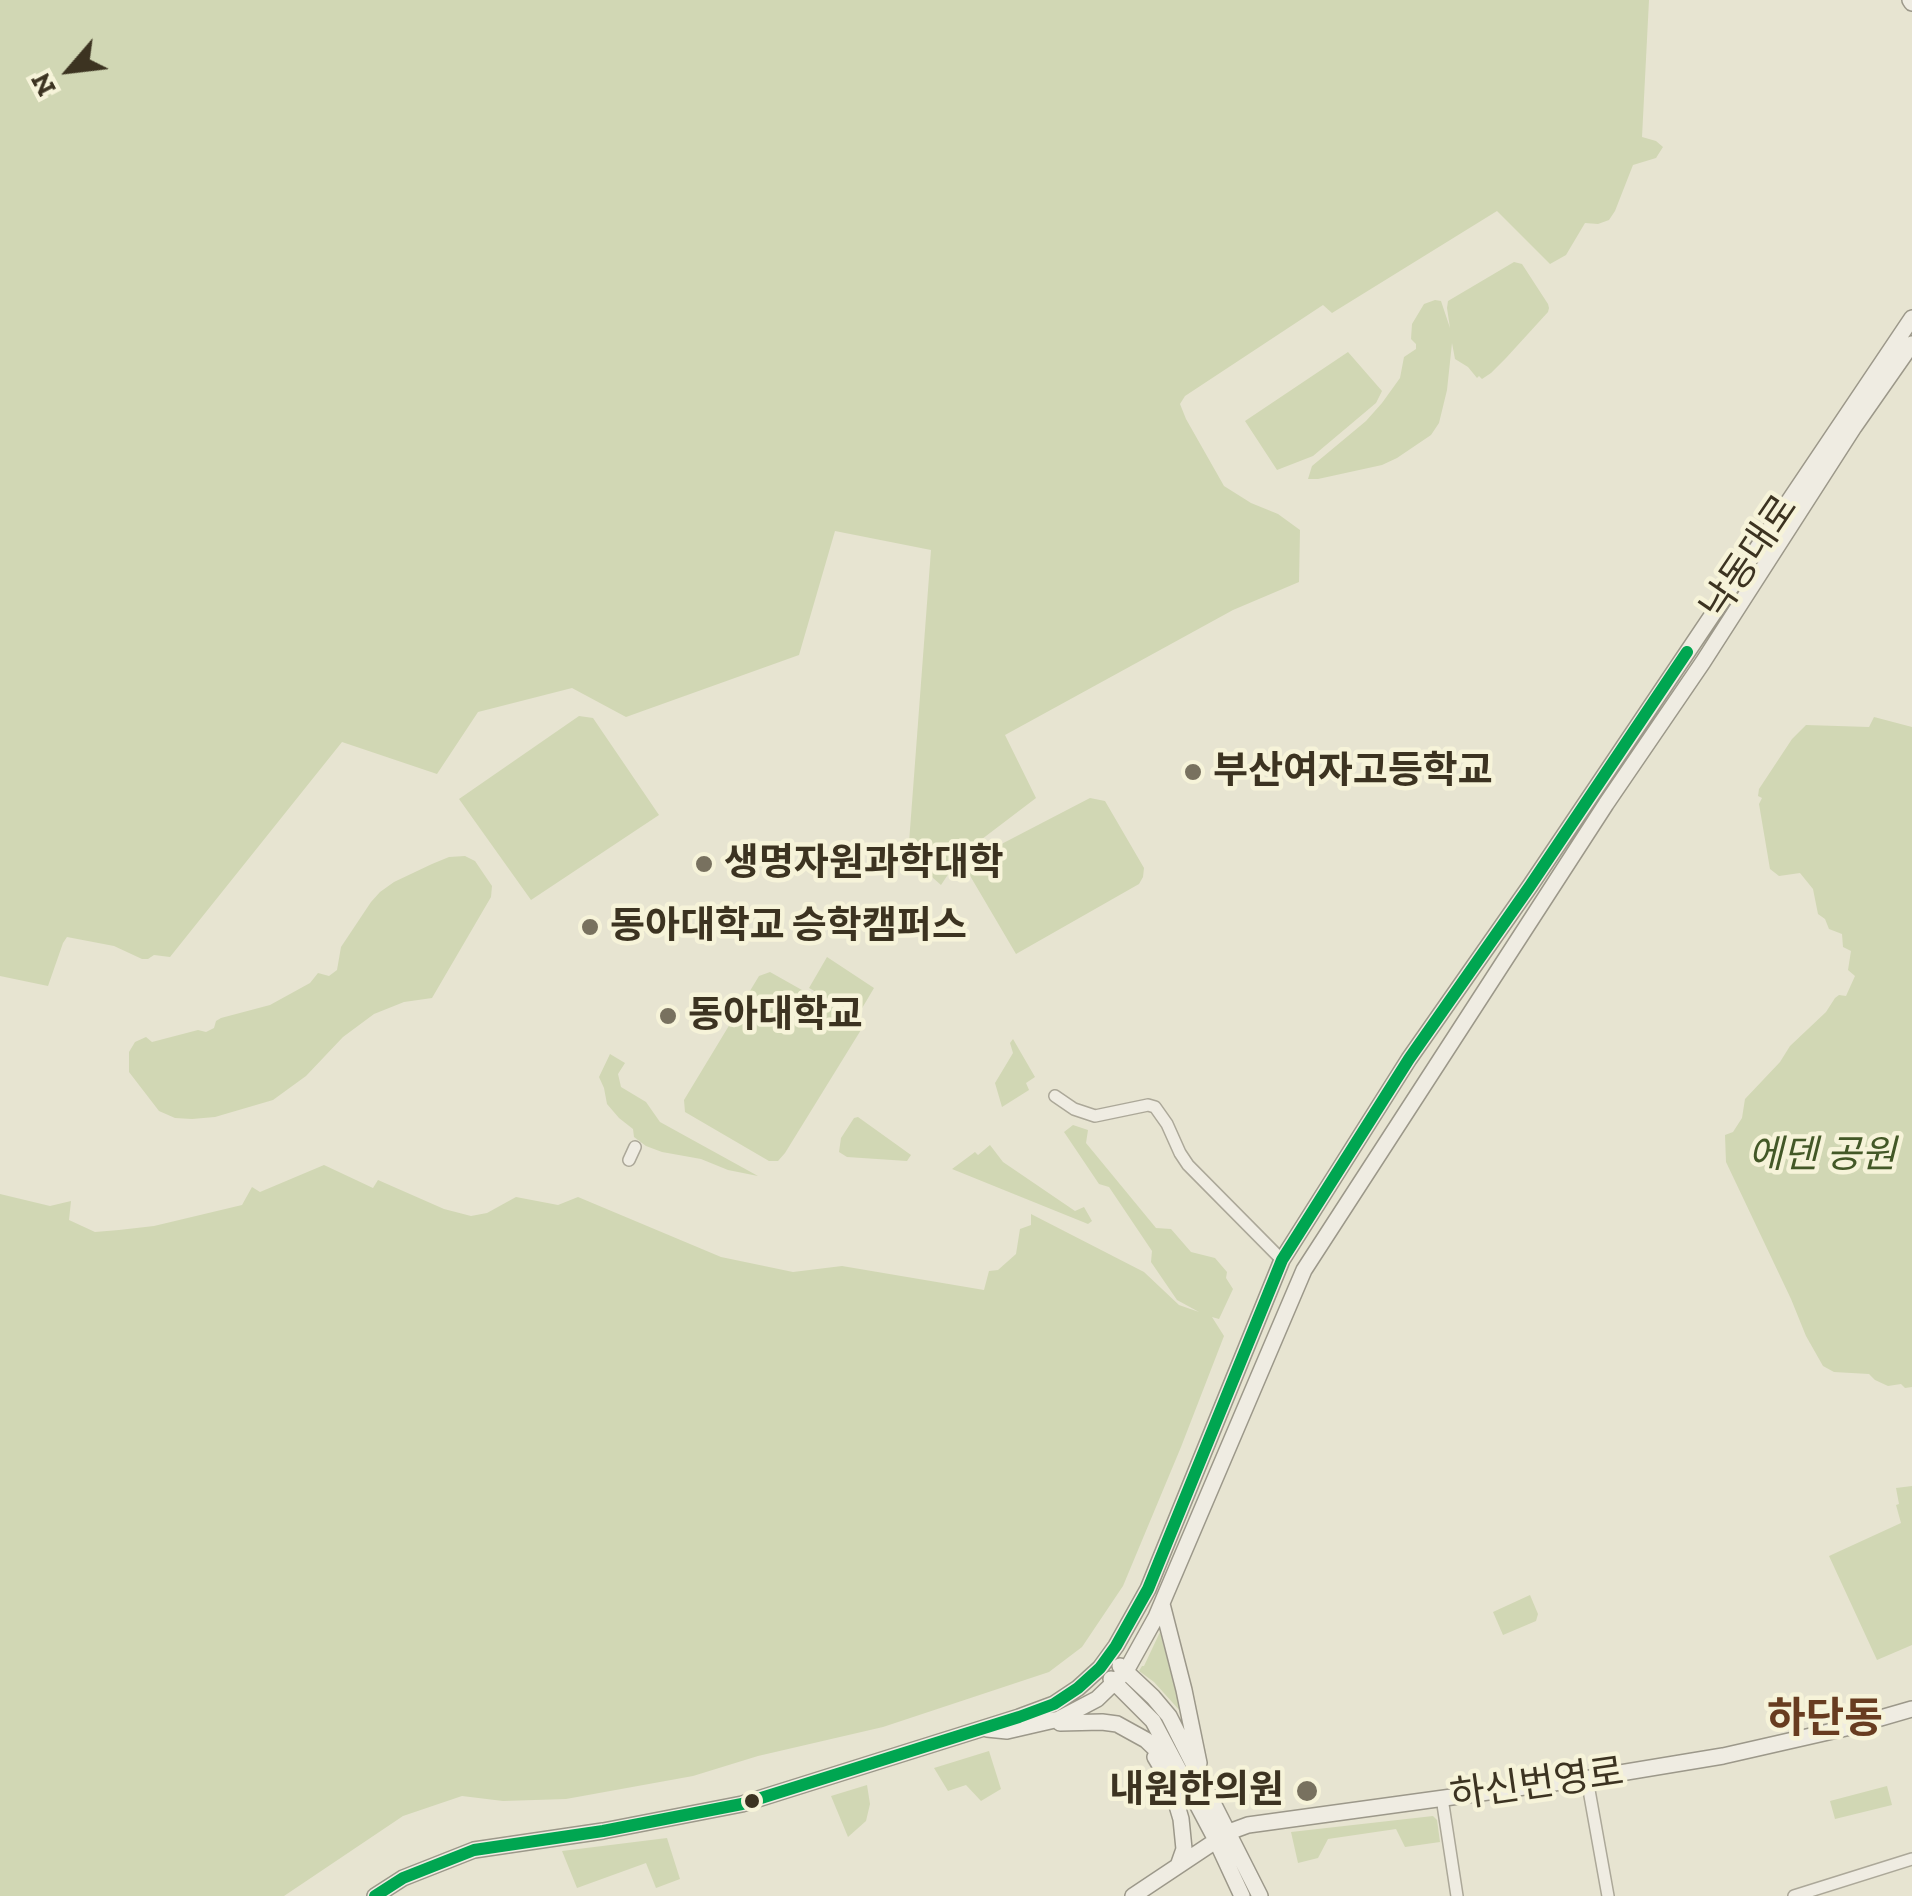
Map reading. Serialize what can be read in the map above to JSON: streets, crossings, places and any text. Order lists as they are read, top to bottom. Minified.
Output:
{"streets":{"street":["낙동대로","하신번영로"]},"districts":["하단동"],"parks":["에덴 공원"],"places":["부산여자고등학교","생명자원과학대학","동아대학교 승학캠퍼스","동아대학교","내원한의원"],"north":"bottom left"}
